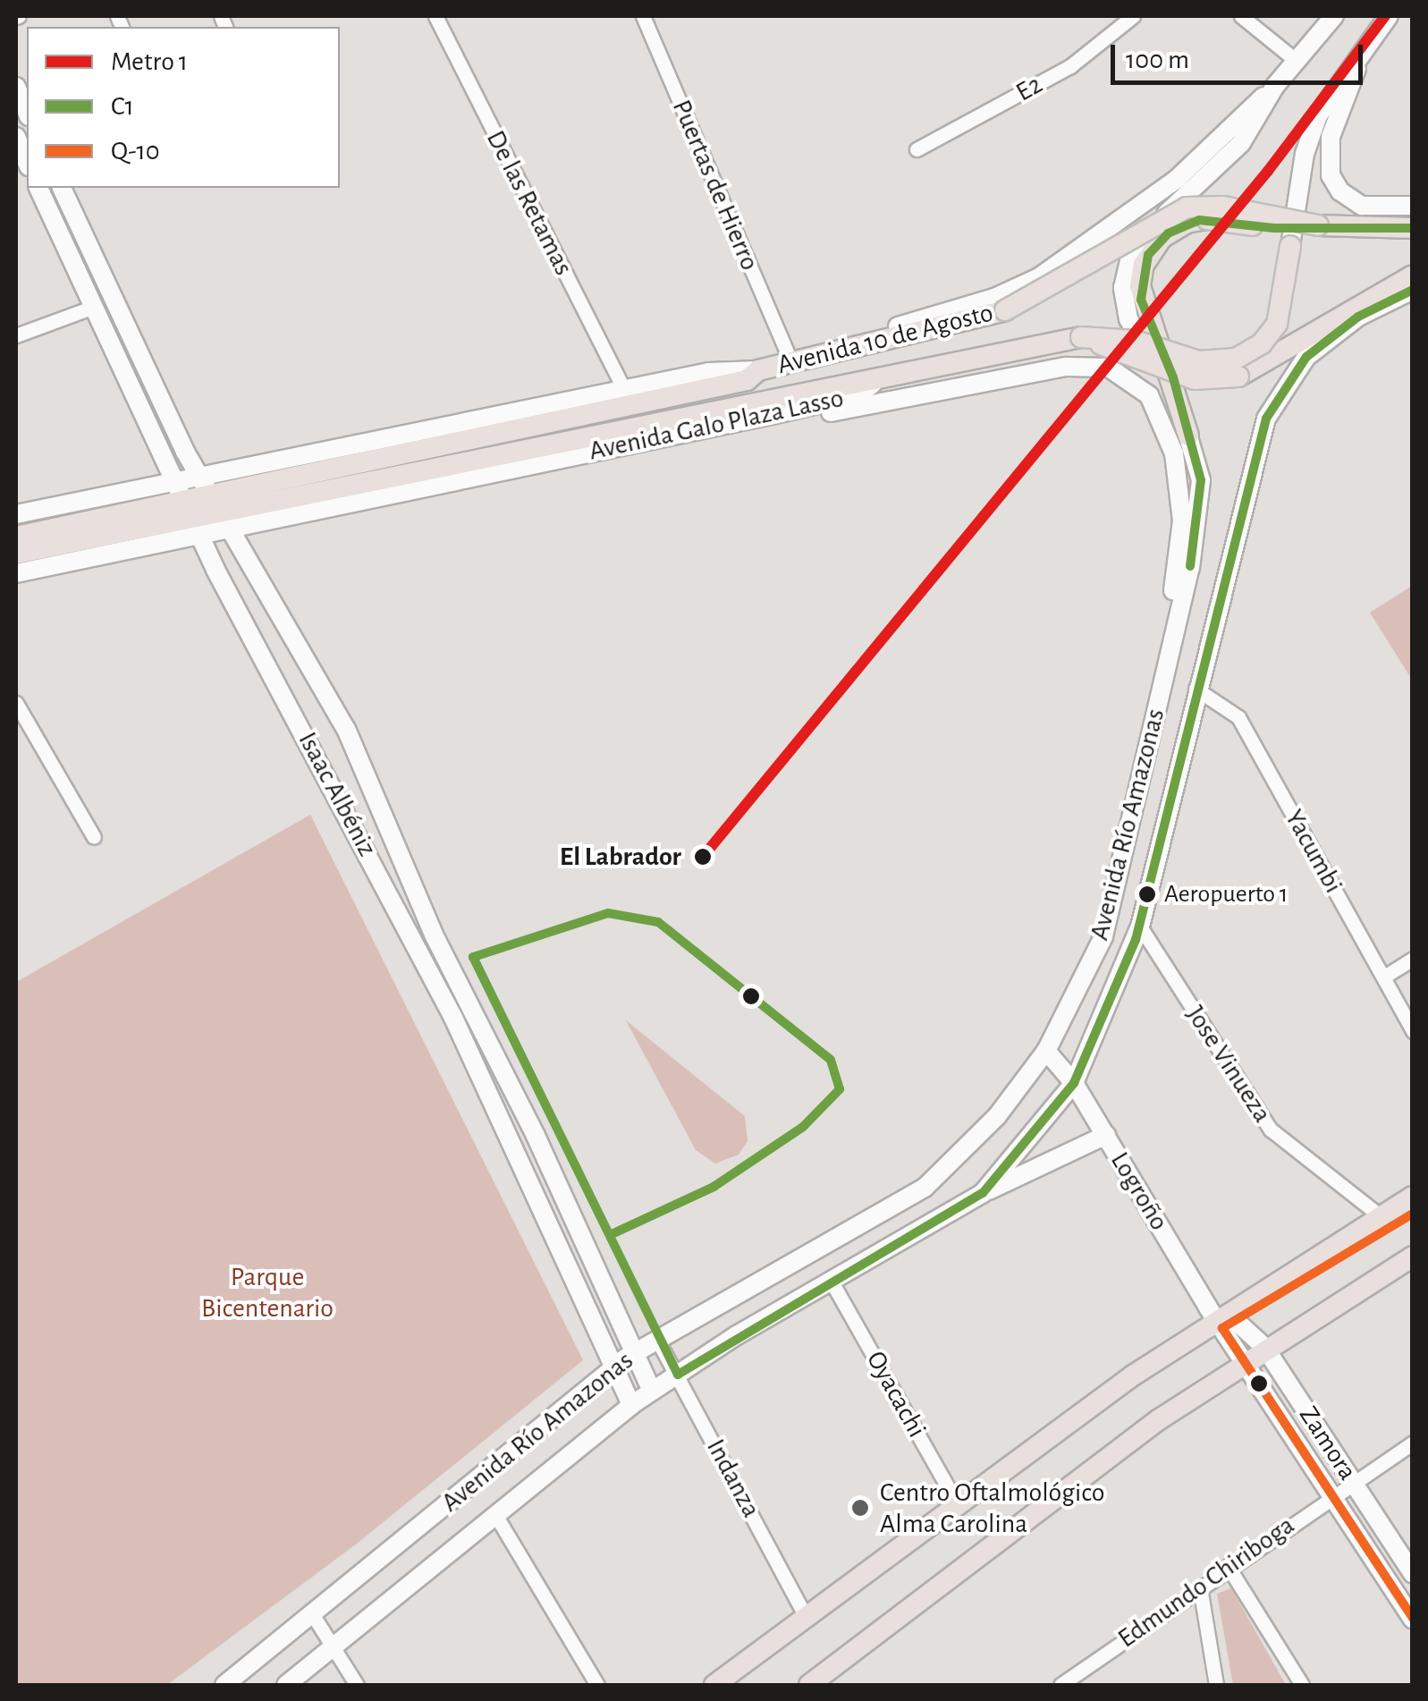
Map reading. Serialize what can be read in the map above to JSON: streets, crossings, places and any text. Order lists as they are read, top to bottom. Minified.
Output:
{"streets":{"main road":["Avenida 10 de Agosto","Avenida Galo Plaza Lasso","Isaac Albéniz","Avenida Río Amazonas","Logroño","Zamora"],"street":["E2","Puertas de Hierro","De las Retamas","Yacumbi","Jose Vinueza","Oyacachi","Indanza","Edmundo Chiriboga"]},"crossings":[["De las Retamas","Avenida Galo Plaza Lasso"],["Avenida 10 de Agosto","Avenida Galo Plaza Lasso"],["Avenida Galo Plaza Lasso","Isaac Albéniz"],["Isaac Albéniz","Avenida Río Amazonas"],["Avenida Río Amazonas","Yacumbi"],["Avenida Río Amazonas","Jose Vinueza"],["Avenida Río Amazonas","Logroño"],["Avenida Río Amazonas","Oyacachi"],["Avenida Río Amazonas","Indanza"],["Logroño","Zamora"],["Zamora","Edmundo Chiriboga"]],"parks":["Parque Bicentenario"],"places":["El Labrador","Aeropuerto 1","Centro Oftalmológico Alma Carolina"],"lines":["metro line 1","transit line C1","transit line Q-10"],"legend":["Metro 1","C1","Q-10"],"scale_bar":"100 m"}
